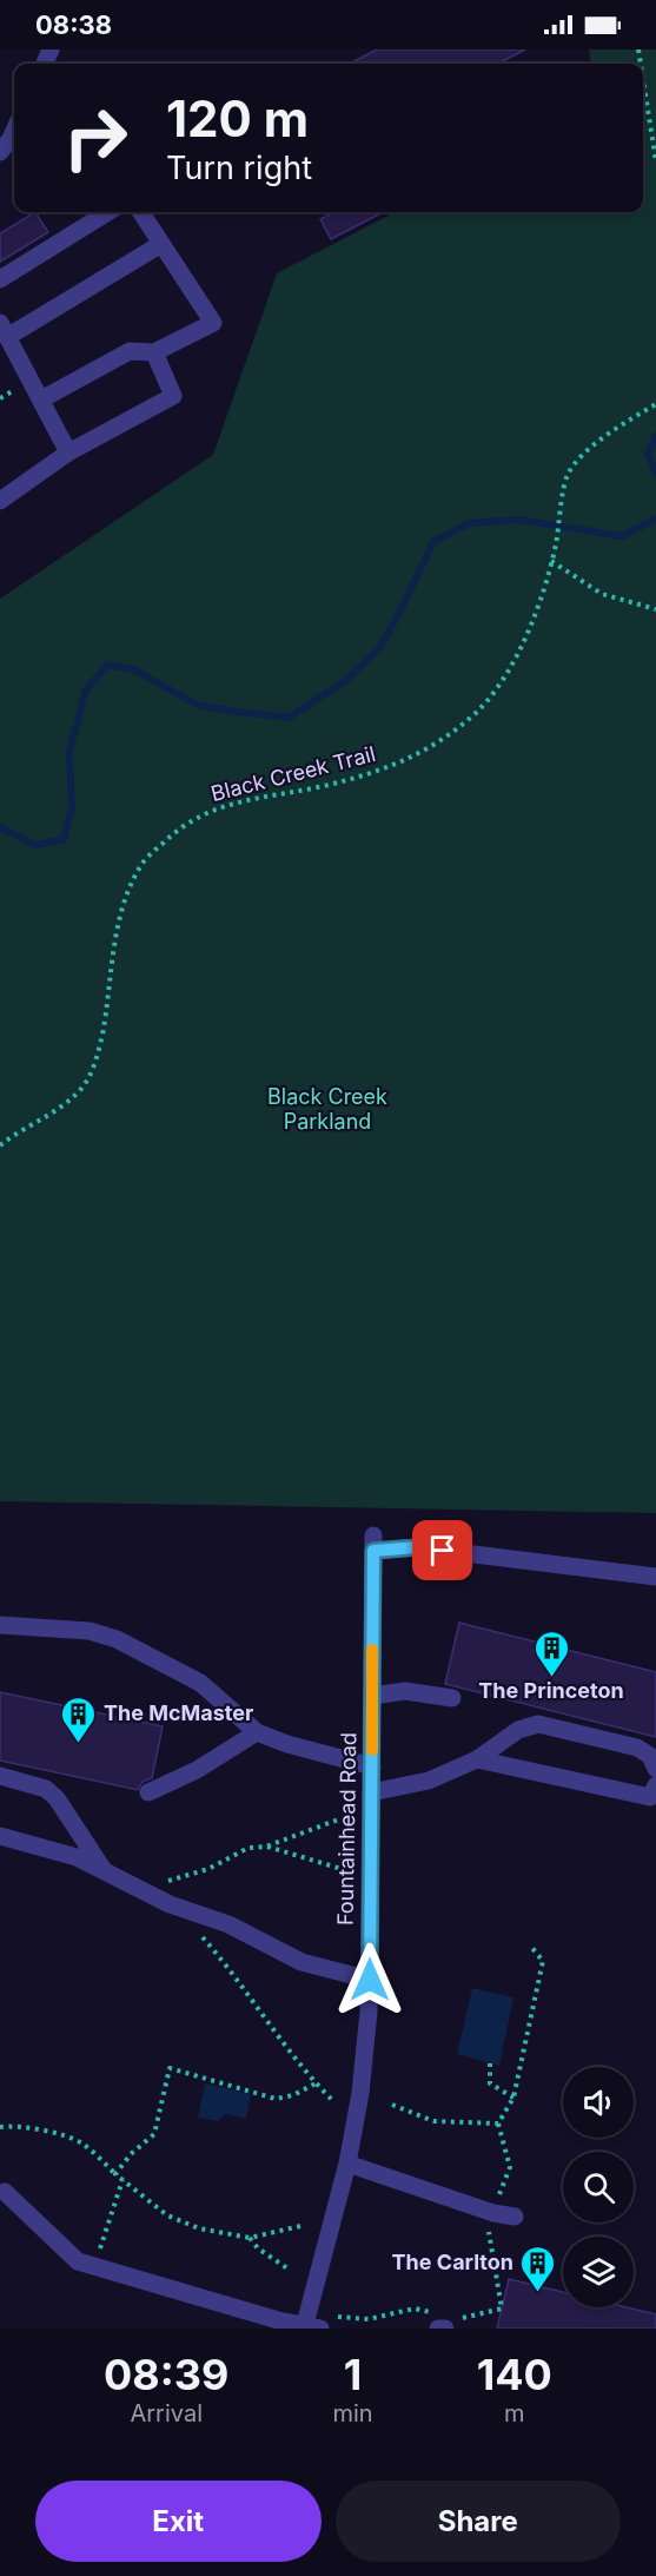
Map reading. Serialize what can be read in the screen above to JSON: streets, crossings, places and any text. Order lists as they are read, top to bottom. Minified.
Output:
{"streets":{"street":["Fountainhead Road"],"path":["Black Creek Trail"]},"parks":["Black Creek Parkland"],"places":{"building":["The Princeton","The McMaster","The Carlton"]},"page":{"status":"08:38","turn":["120 m","Turn right"],"eta":["08:39","Arrival","1","min","140","m"],"buttons":["Exit","Share"]}}
